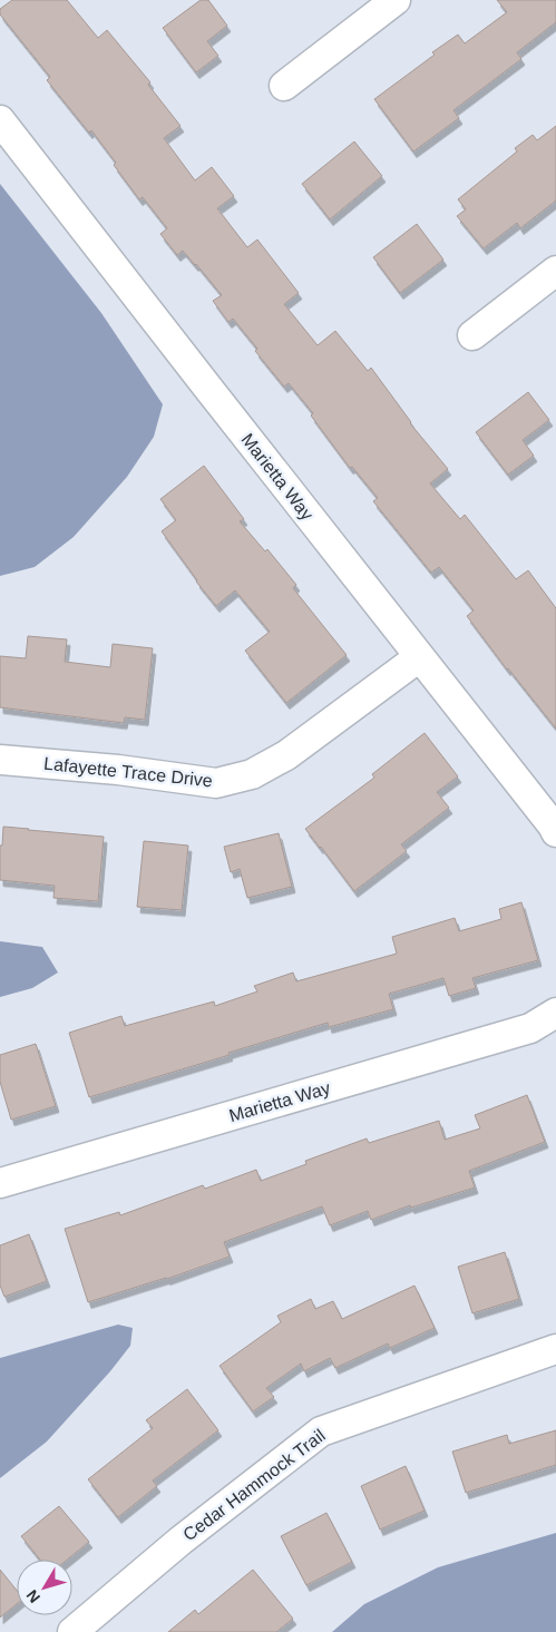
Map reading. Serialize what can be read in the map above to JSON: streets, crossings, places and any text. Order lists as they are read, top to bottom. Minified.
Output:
{"streets":{"street":["Marietta Way","Lafayette Trace Drive","Cedar Hammock Trail"]},"crossings":[["Marietta Way","Lafayette Trace Drive"]],"north":"bottom left"}
